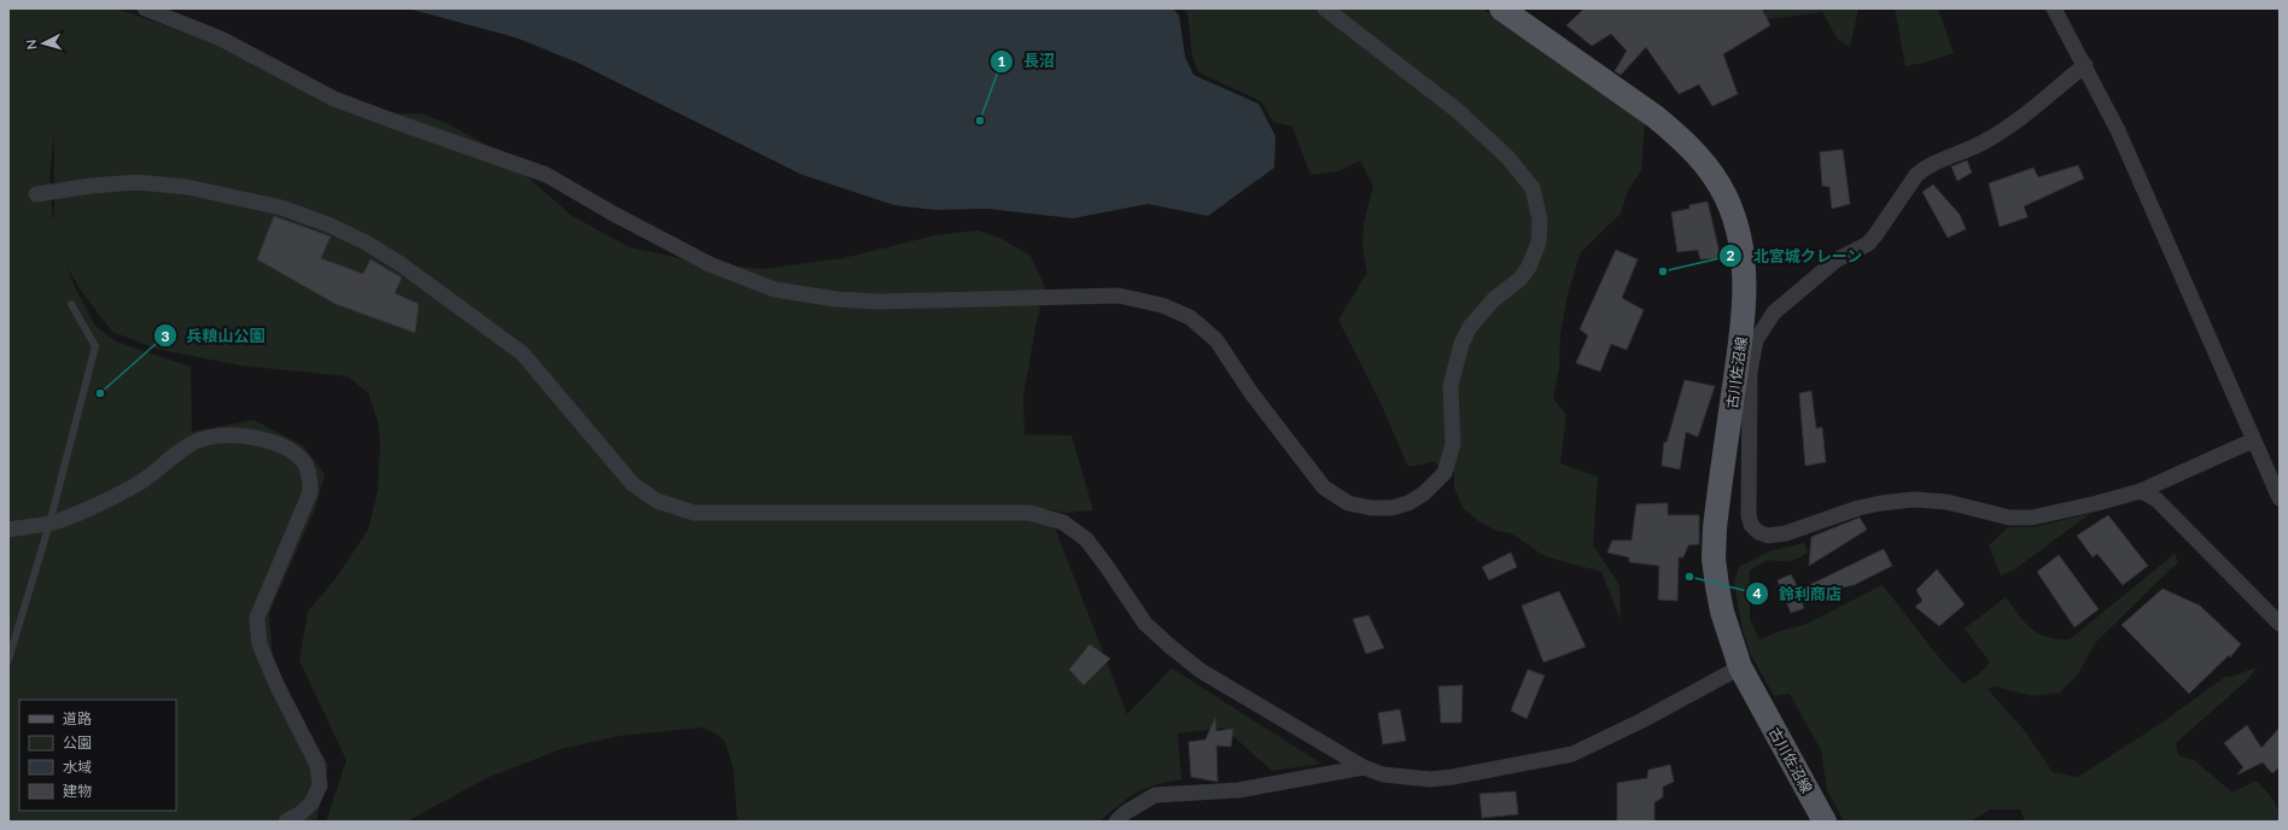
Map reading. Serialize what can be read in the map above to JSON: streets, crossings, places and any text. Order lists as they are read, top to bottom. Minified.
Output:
{"streets":{"main road":["古川佐沼線"]},"places":["長沼","北宮城クレーン","兵粮山公園","鈴利商店"],"legend":["道路","公園","水域","建物"],"north":"left"}
